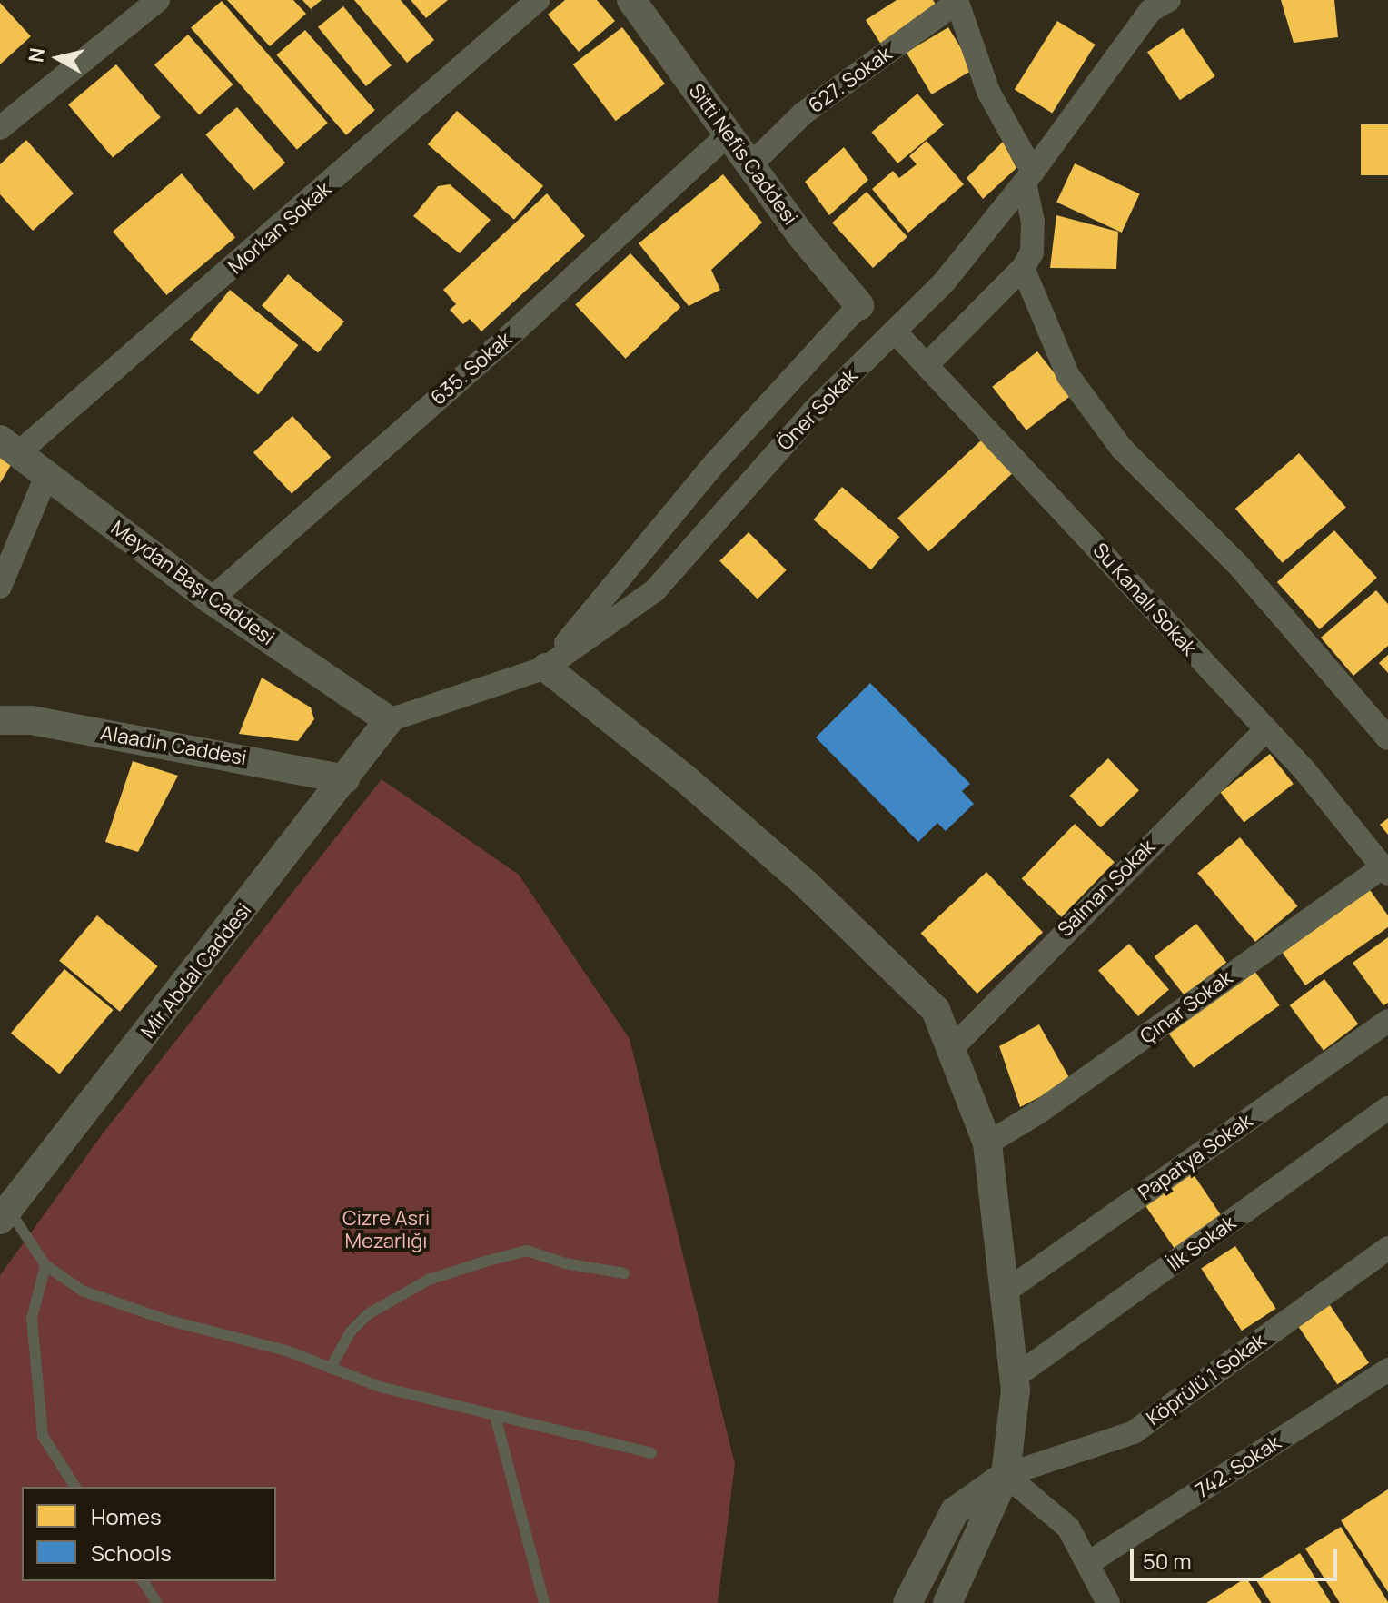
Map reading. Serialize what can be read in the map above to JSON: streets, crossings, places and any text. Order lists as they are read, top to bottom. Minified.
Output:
{"streets":{"street":["627. Sokak","Sitti Nefis Caddesi","Morkan Sokak","635. Sokak","Öner Sokak","Meydan Başı Caddesi","Su Kanalı Sokak","Alaadin Caddesi","Salman Sokak","Mir Abdal Caddesi","Çınar Sokak","Papatya Sokak","İlk Sokak","Köprülü 1 Sokak","742. Sokak"]},"crossings":[["627. Sokak","Sitti Nefis Caddesi"],["Sitti Nefis Caddesi","635. Sokak"],["Morkan Sokak","Meydan Başı Caddesi"],["635. Sokak","Meydan Başı Caddesi"],["Öner Sokak","Meydan Başı Caddesi"],["Öner Sokak","Su Kanalı Sokak"],["Öner Sokak","Mir Abdal Caddesi"],["Meydan Başı Caddesi","Mir Abdal Caddesi"],["Su Kanalı Sokak","Salman Sokak"],["Su Kanalı Sokak","Çınar Sokak"],["Alaadin Caddesi","Mir Abdal Caddesi"]],"parks":["Cizre Asri Mezarlığı"],"legend":["Homes","Schools"],"scale_bar":"50 m","north":"left"}
